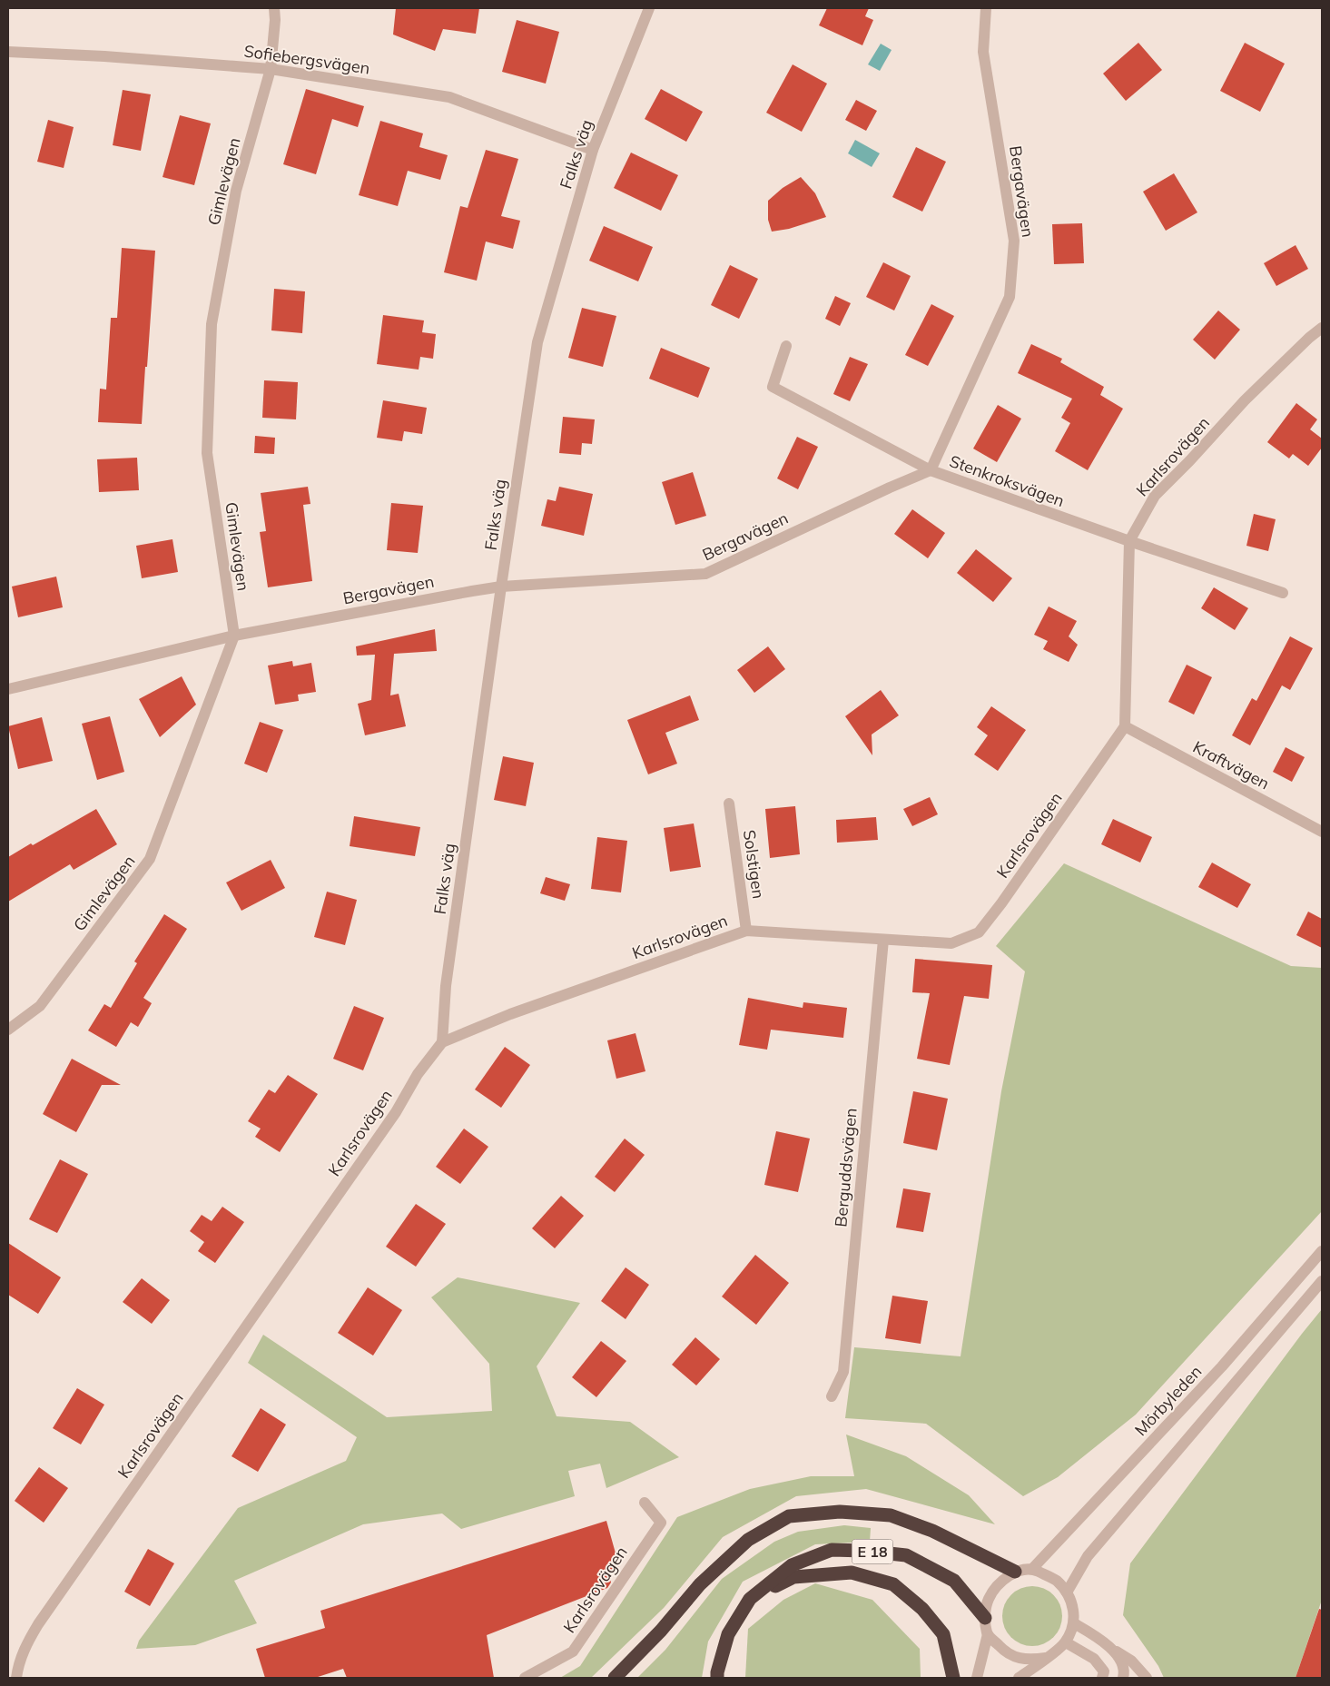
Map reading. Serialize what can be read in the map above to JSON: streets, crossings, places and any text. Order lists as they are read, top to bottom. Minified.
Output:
{"streets":{"highway":["E 18"],"street":["Sofiebergsvägen","Falks väg","Gimlevägen","Bergavägen","Karlsrovägen","Stenkroksvägen","Kraftvägen","Solstigen","Berguddsvägen","Mörbyleden"]},"crossings":[["Sofiebergsvägen","Falks väg"],["Sofiebergsvägen","Gimlevägen"],["Falks väg","Bergavägen"],["Falks väg","Karlsrovägen"],["Gimlevägen","Bergavägen"],["Bergavägen","Stenkroksvägen"],["Karlsrovägen","Stenkroksvägen"],["Karlsrovägen","Kraftvägen"],["Karlsrovägen","Solstigen"],["Karlsrovägen","Berguddsvägen"],["Mörbyleden","E 18"]]}
